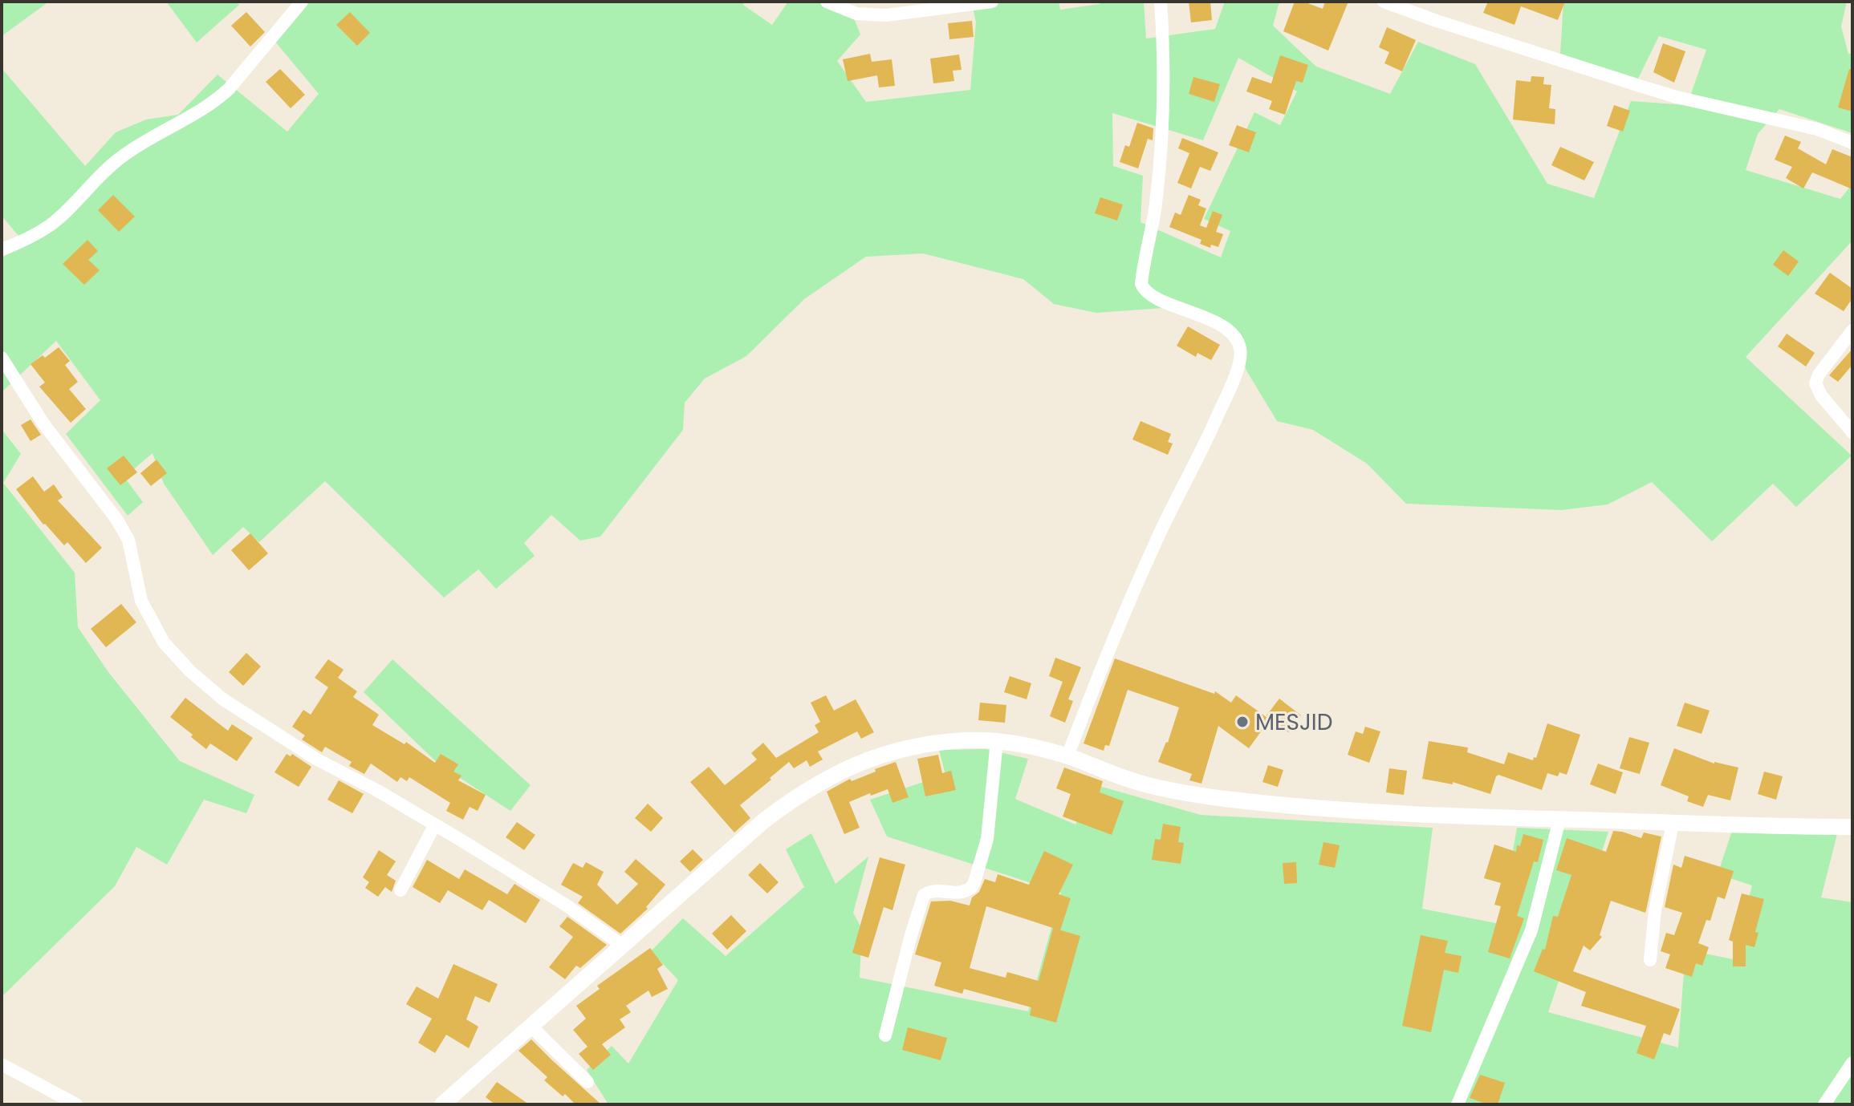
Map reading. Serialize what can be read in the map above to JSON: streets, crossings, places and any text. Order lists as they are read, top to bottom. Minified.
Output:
{"places":["MESJID"]}
